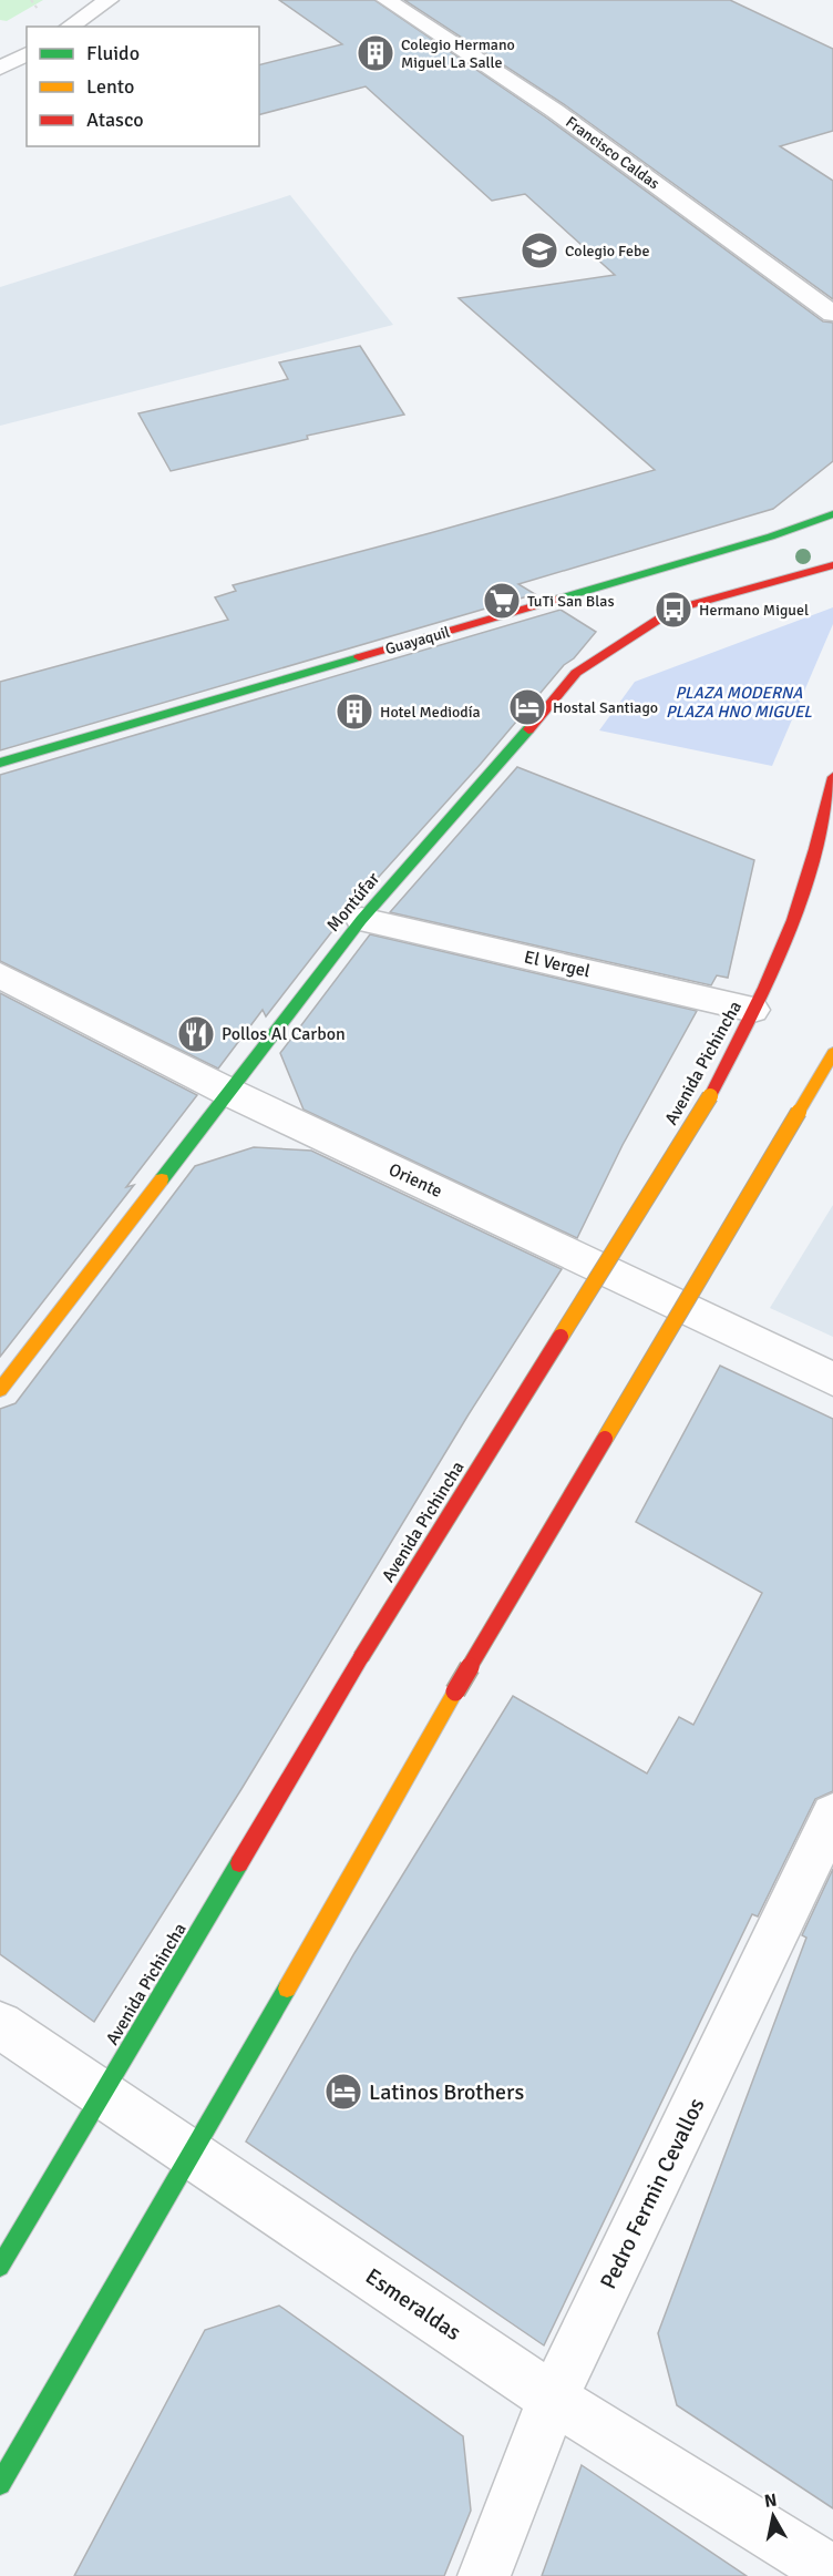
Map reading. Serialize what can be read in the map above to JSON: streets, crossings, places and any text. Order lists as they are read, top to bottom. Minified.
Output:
{"streets":{"main road":["Guayaquil","Montúfar","Avenida Pichincha"],"street":["Francisco Caldas","El Vergel","Oriente","Pedro Fermin Cevallos","Esmeraldas"]},"crossings":[["Montúfar","El Vergel"],["Montúfar","Oriente"],["El Vergel","Avenida Pichincha"],["Avenida Pichincha","Esmeraldas"],["Pedro Fermin Cevallos","Esmeraldas"]],"water":["PLAZA MODERNA PLAZA HNO MIGUEL"],"places":{"building":["Colegio Hermano Miguel La Salle","Hotel Mediodía"],"school or university":["Colegio Febe"],"supermarket":["TuTi San Blas"],"bus stop":["Hermano Miguel"],"hotel":["Hostal Santiago","Latinos Brothers"],"restaurant":["Pollos Al Carbon"]},"legend":["Fluido","Lento","Atasco"],"north":"top"}
